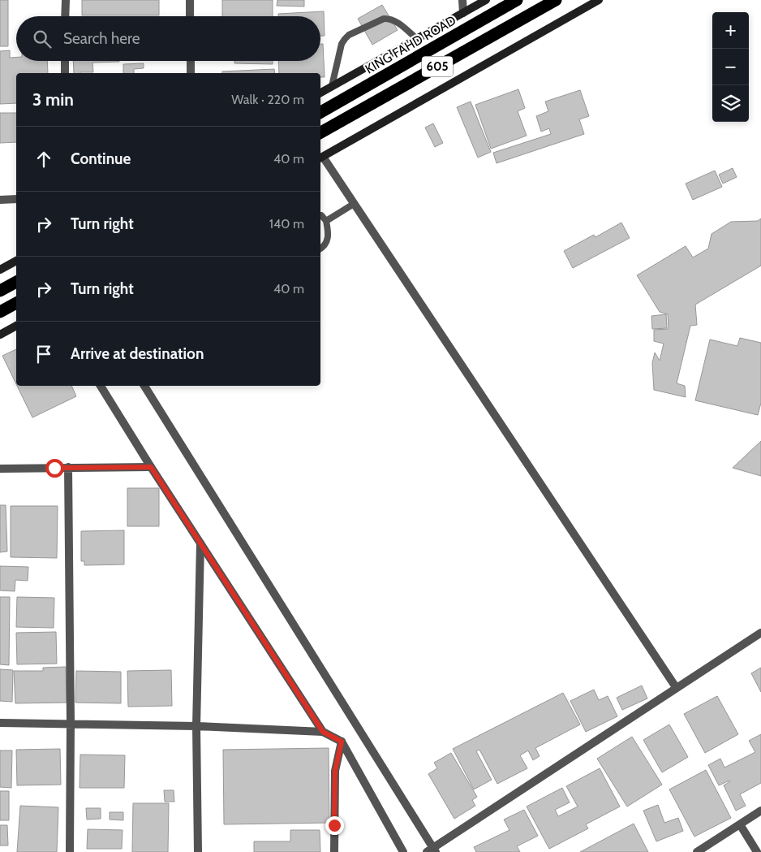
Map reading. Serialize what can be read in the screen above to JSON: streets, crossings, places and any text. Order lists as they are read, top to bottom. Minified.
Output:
{"streets":{"highway":["KING FAHD ROAD","605"]},"page":{"map_buttons":["+","−"],"search":"Search here","heading":["3 min","Walk · 220 m"],"list":[["Continue","40 m"],["Turn right","140 m"],["Turn right","40 m"],"Arrive at destination"]}}
